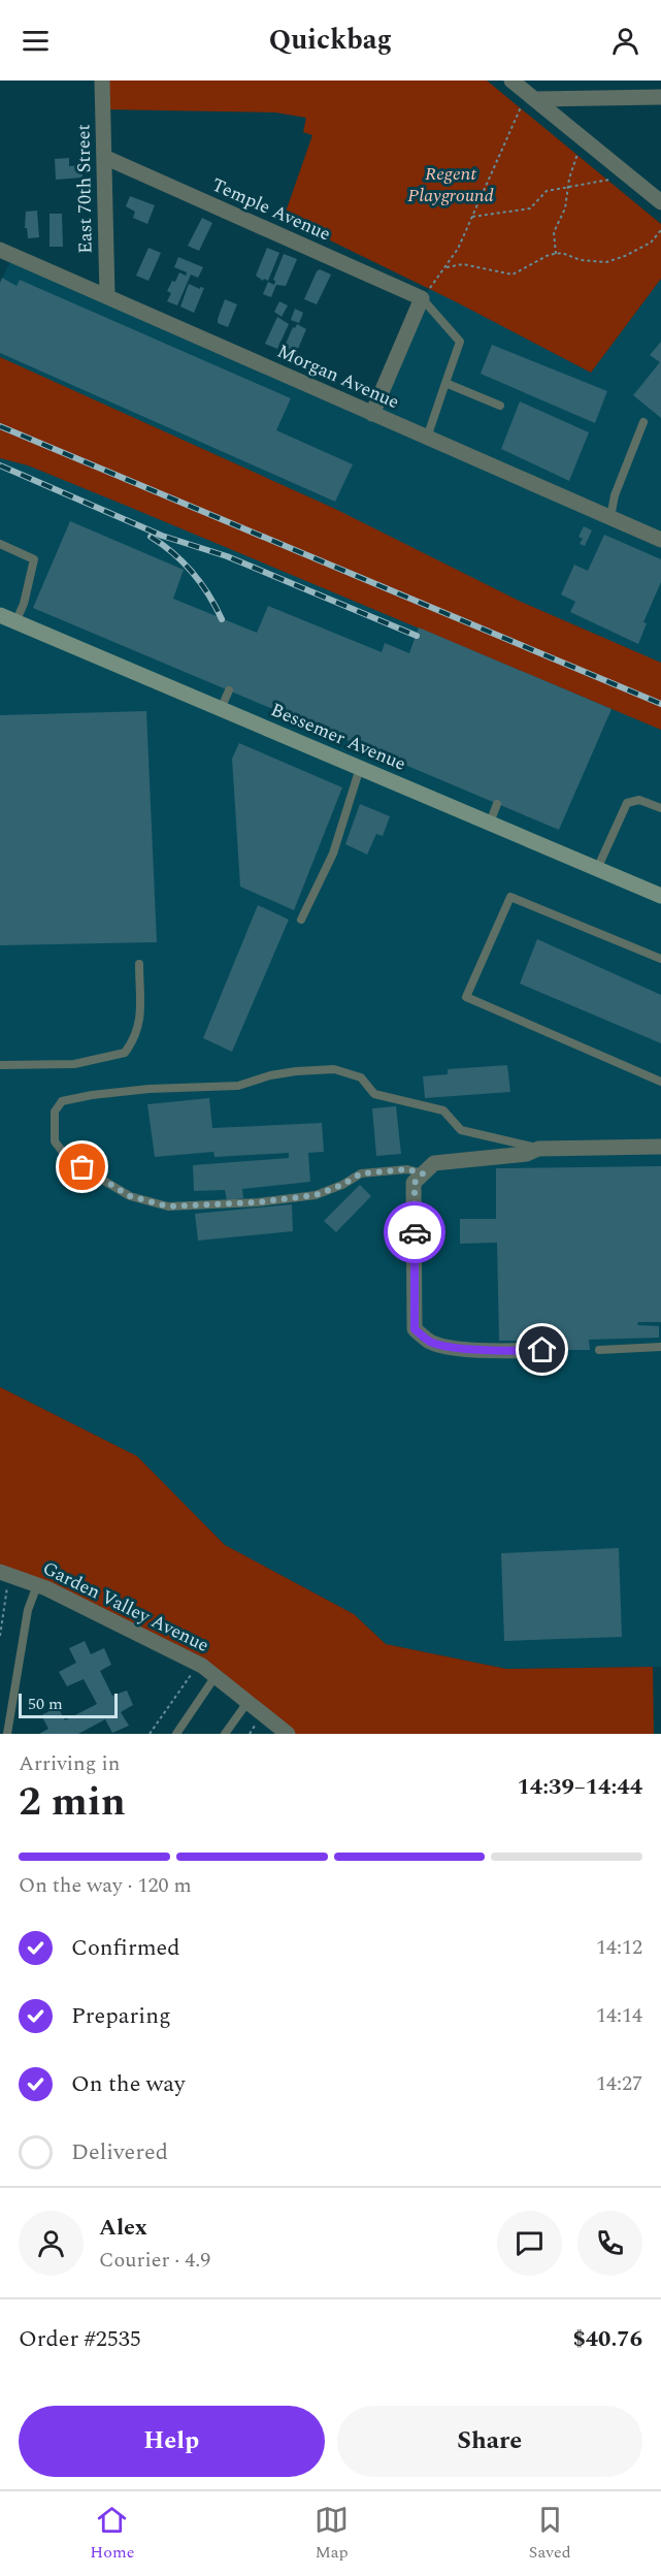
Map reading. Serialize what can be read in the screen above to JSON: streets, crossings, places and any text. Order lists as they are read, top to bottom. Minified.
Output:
{"streets":{"street":["East 70th Street","Temple Avenue","Morgan Avenue","Bessemer Avenue","Garden Valley Avenue"]},"crossings":[["East 70th Street","Temple Avenue"],["East 70th Street","Morgan Avenue"]],"parks":["Regent Playground"],"scale_bar":"50 m","page":{"header":"Quickbag","scale":"50 m","heading":["2 min","Arriving in","14:39–14:44"],"panel":["Alex","Courier · 4.9","Order #2535","$40.76"],"bar":"On the way · 120 m","list":[["Confirmed","14:12"],["Preparing","14:14"],["On the way","14:27"],"Delivered"],"buttons":["Help","Share"],"tabs":["Home","Map","Saved"]}}
